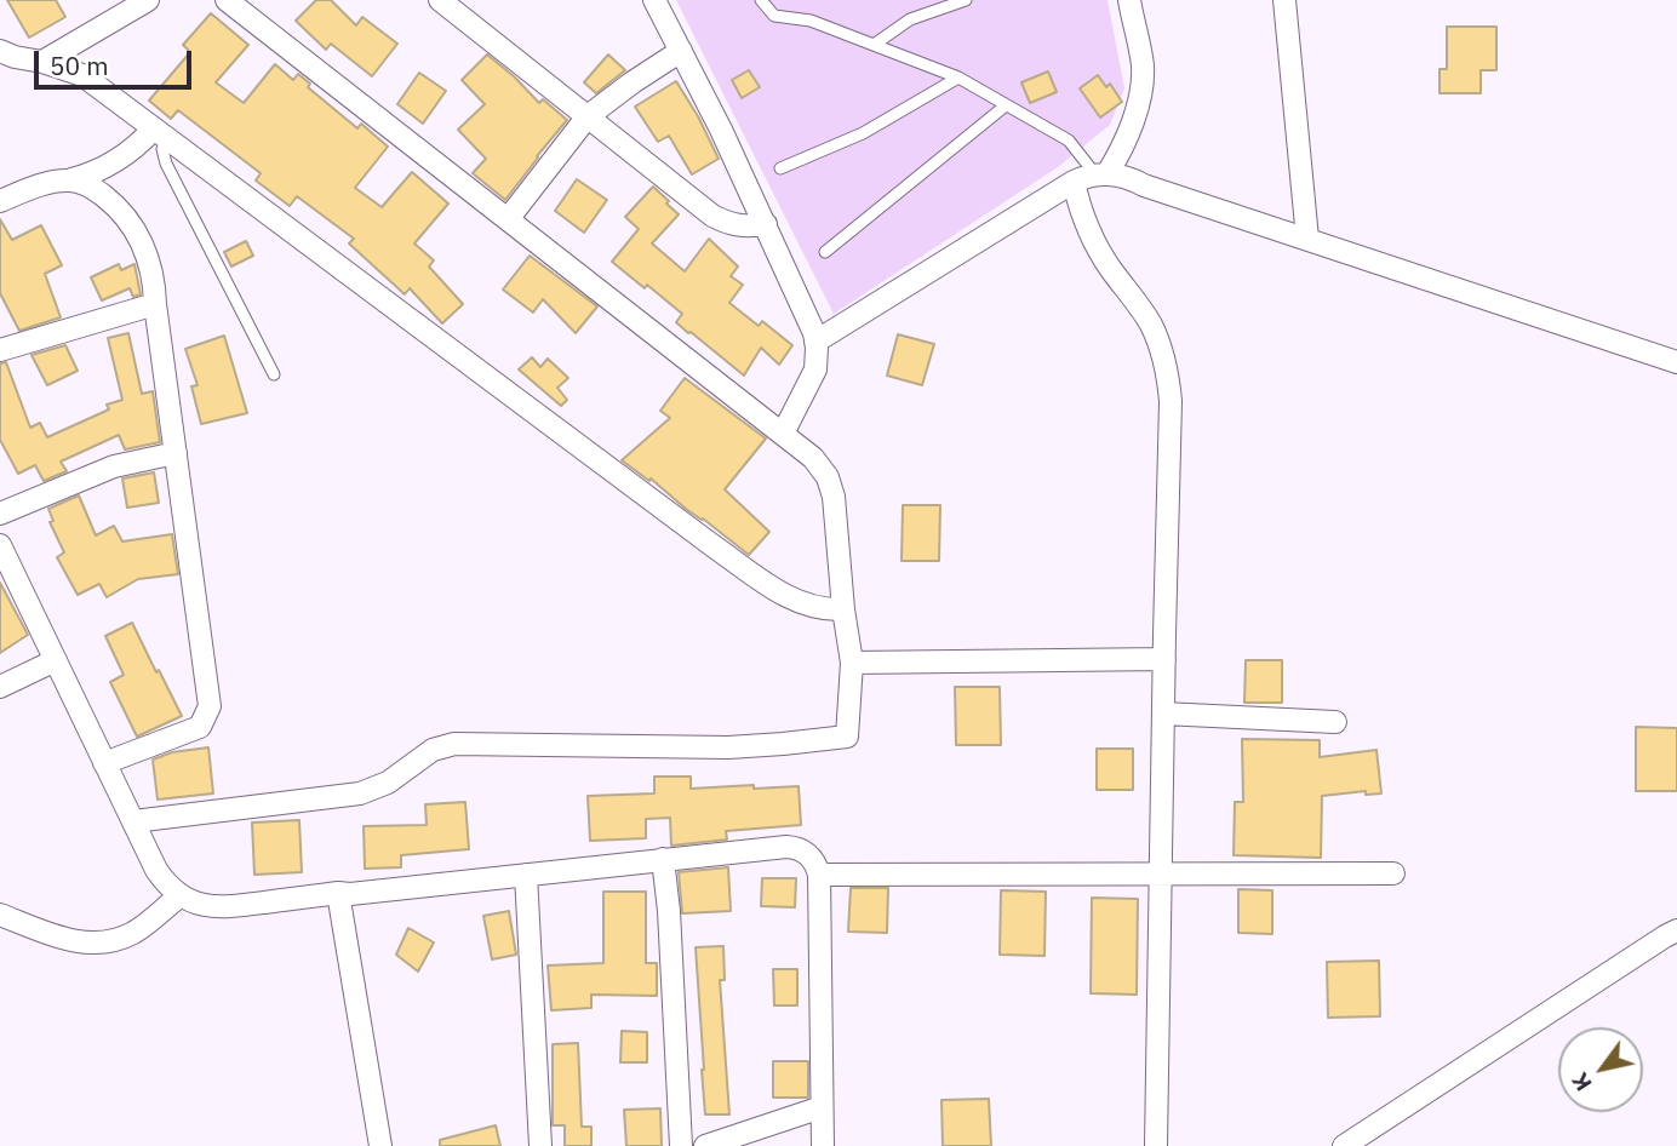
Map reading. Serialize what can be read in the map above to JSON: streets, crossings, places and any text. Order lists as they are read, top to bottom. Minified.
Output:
{"scale_bar":"50 m","north":"bottom left"}
